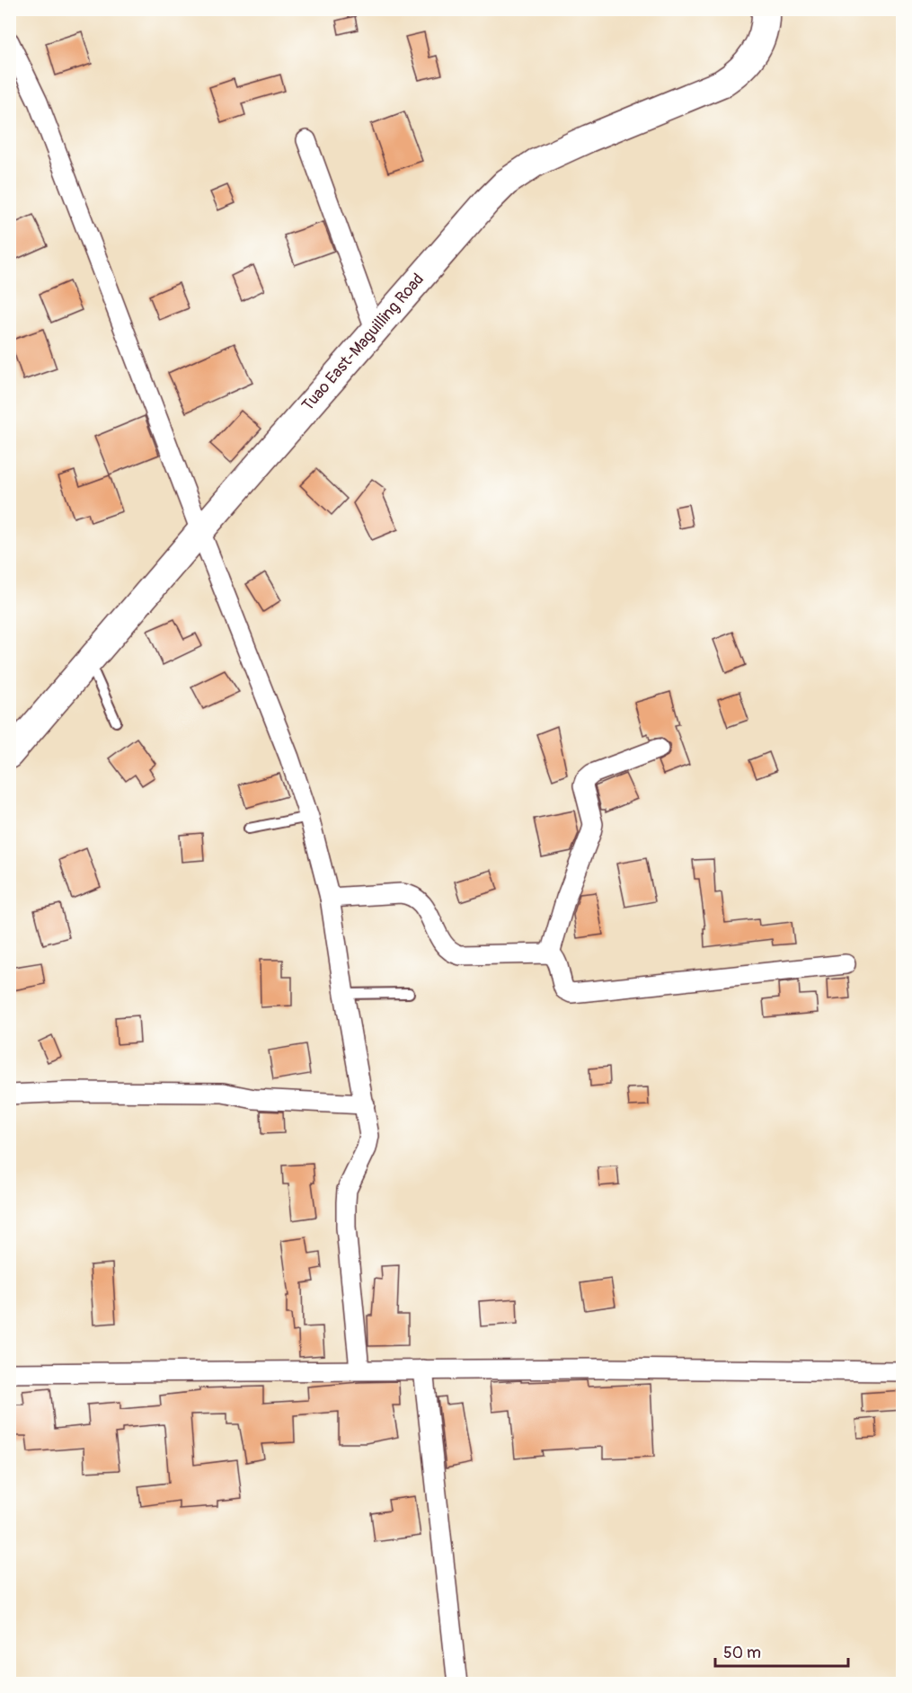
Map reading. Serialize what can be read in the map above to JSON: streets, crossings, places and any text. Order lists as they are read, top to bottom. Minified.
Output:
{"streets":{"main road":["Tuao East-Maguilling Road"]},"scale_bar":"50 m"}
